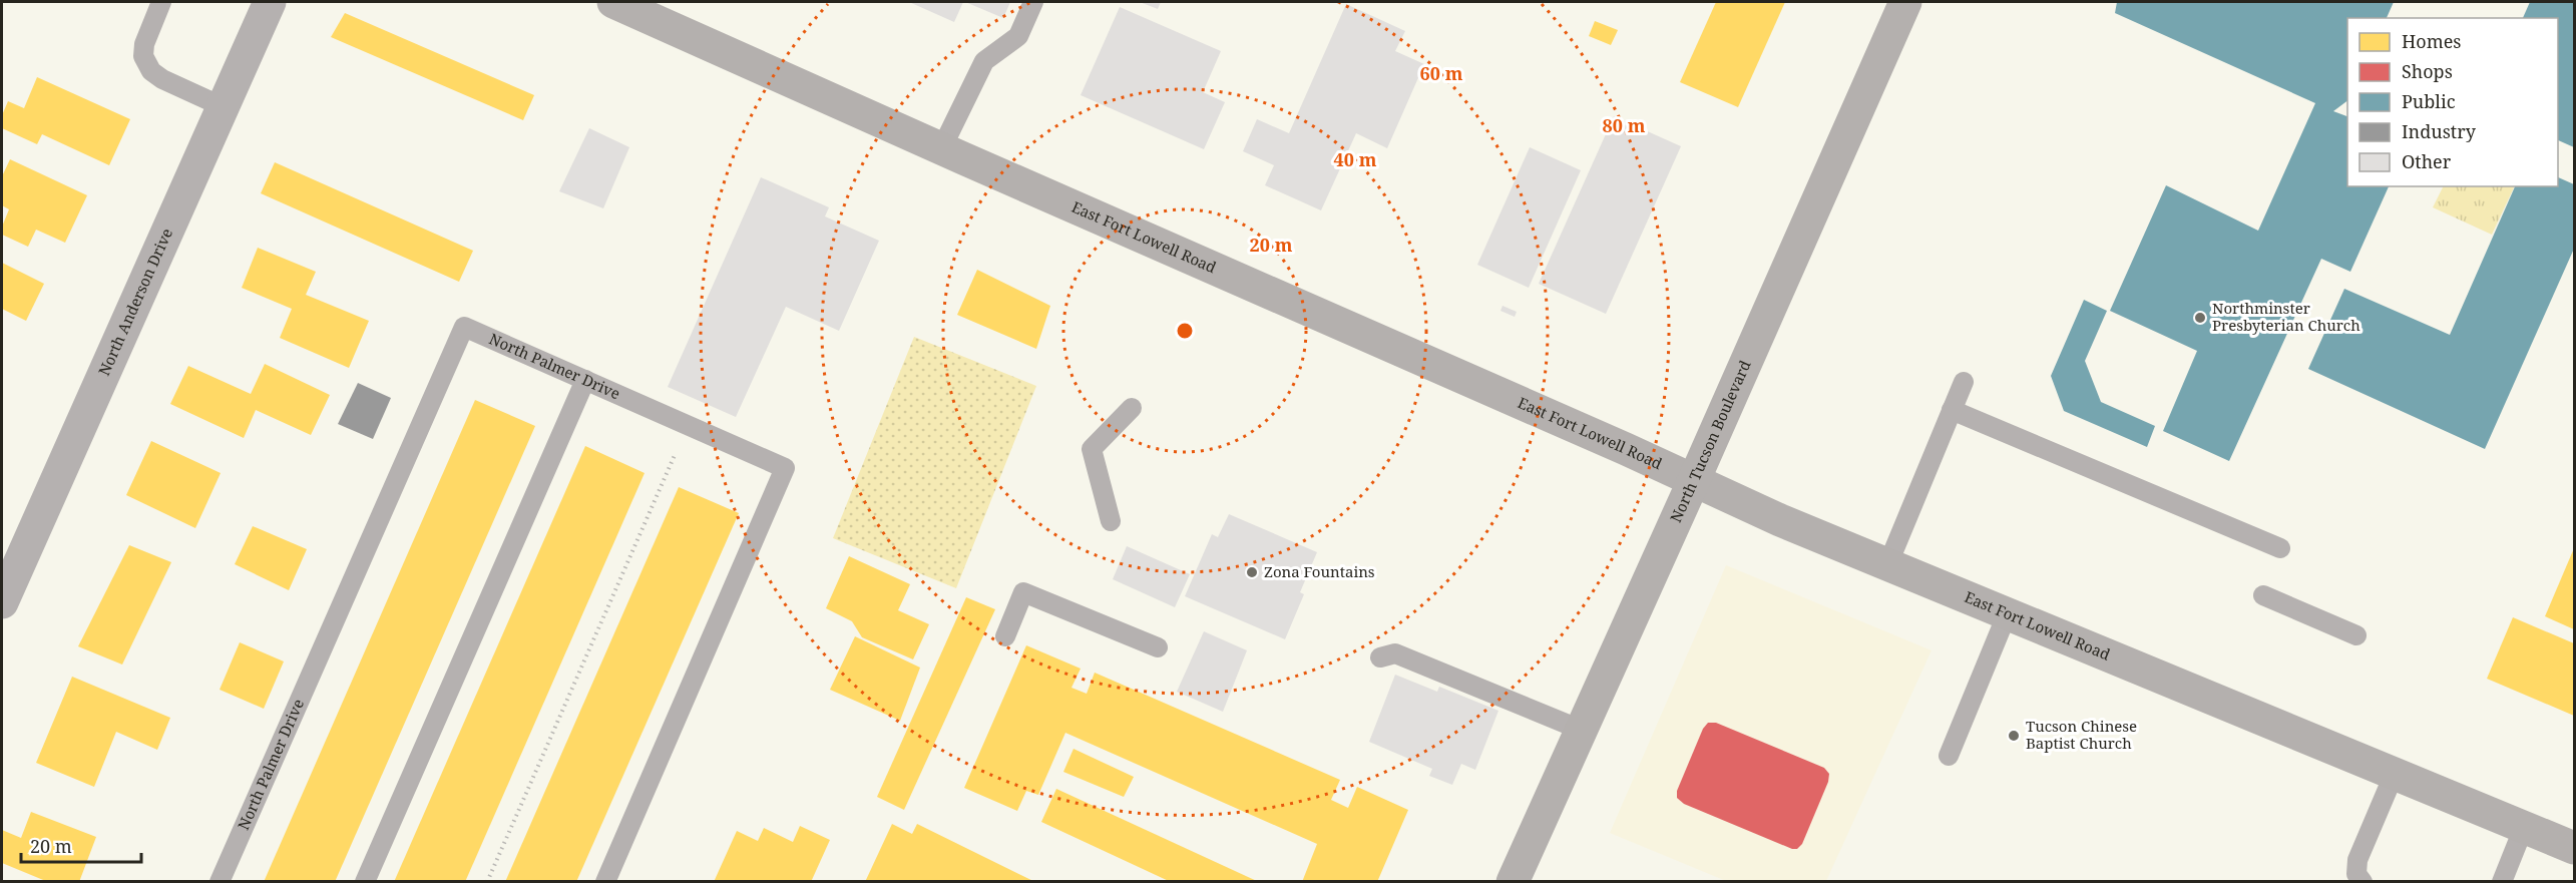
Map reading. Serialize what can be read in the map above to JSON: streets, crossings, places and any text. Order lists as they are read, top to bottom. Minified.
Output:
{"streets":{"main road":["East Fort Lowell Road","North Tucson Boulevard"],"street":["North Anderson Drive"],"lane":["North Palmer Drive"]},"crossings":[["East Fort Lowell Road","North Tucson Boulevard"]],"places":["Northminster Presbyterian Church","Zona Fountains","Tucson Chinese Baptist Church"],"legend":["Homes","Shops","Public","Industry","Other"],"scale_bar":"20 m","rings":["60 m","80 m","40 m","20 m"]}
